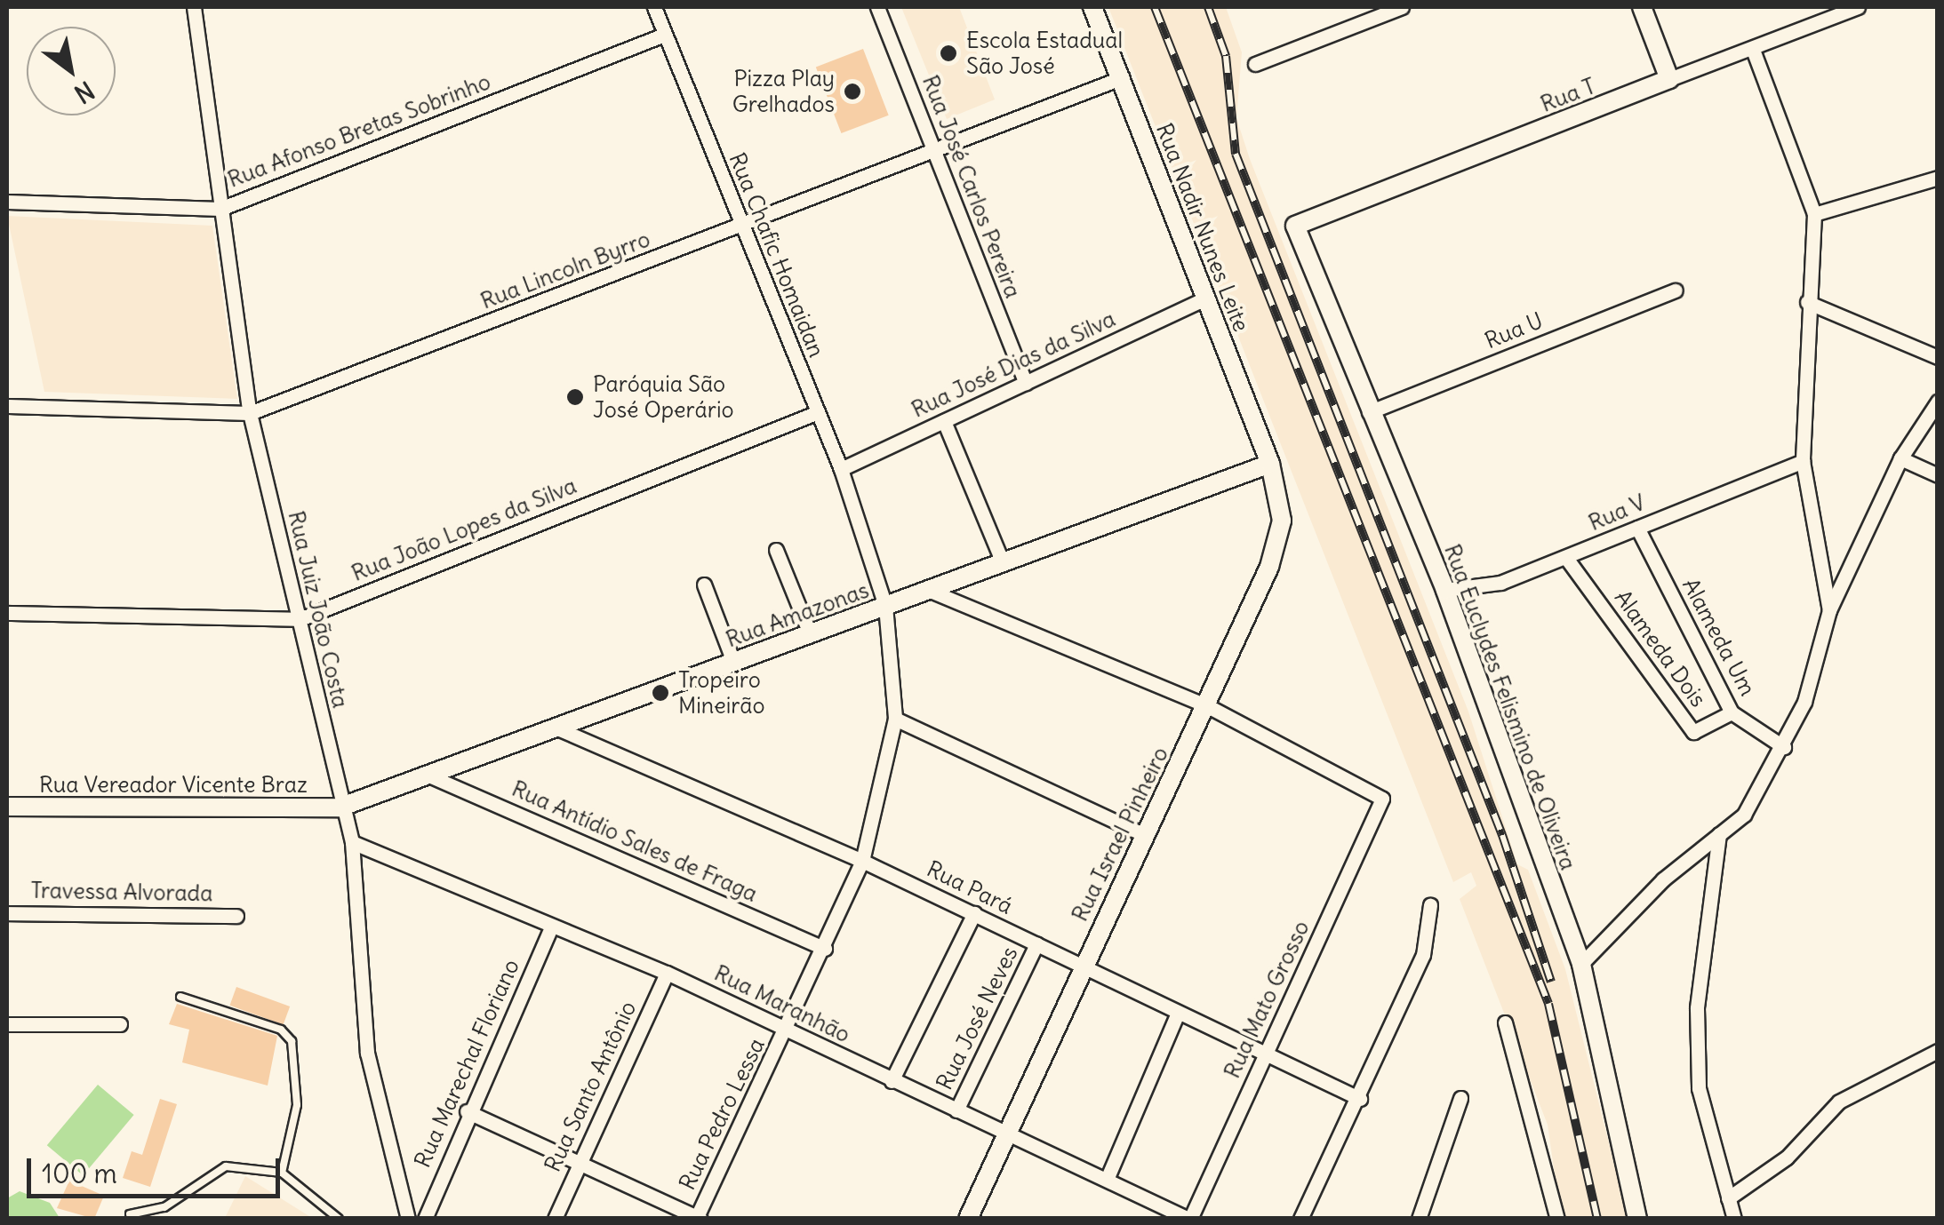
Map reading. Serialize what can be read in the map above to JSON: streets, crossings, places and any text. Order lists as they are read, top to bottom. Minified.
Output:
{"streets":{"street":["Rua T","Rua Afonso Bretas Sobrinho","Rua José Carlos Pereira","Rua Nadir Nunes Leite","Rua Chafic Homaidan","Rua Lincoln Byrro","Rua U","Rua José Dias da Silva","Rua V","Rua João Lopes da Silva","Rua Juiz João Costa","Rua Amazonas","Alameda Um","Alameda Dois","Rua Euclydes Felismino de Oliveira","Rua Vereador Vicente Braz","Rua Israel Pinheiro","Rua Antídio Sales de Fraga","Rua Pará","Travessa Alvorada","Rua Mato Grosso","Rua Maranhão","Rua José Neves","Rua Marechal Floriano","Rua Santo Antônio","Rua Pedro Lessa"]},"crossings":[["Rua T","Rua Euclydes Felismino de Oliveira"],["Rua Afonso Bretas Sobrinho","Rua Chafic Homaidan"],["Rua Afonso Bretas Sobrinho","Rua Juiz João Costa"],["Rua José Carlos Pereira","Rua Lincoln Byrro"],["Rua José Carlos Pereira","Rua José Dias da Silva"],["Rua Nadir Nunes Leite","Rua Lincoln Byrro"],["Rua Nadir Nunes Leite","Rua José Dias da Silva"],["Rua Nadir Nunes Leite","Rua Amazonas"],["Rua Nadir Nunes Leite","Rua Israel Pinheiro"],["Rua Chafic Homaidan","Rua Lincoln Byrro"],["Rua Chafic Homaidan","Rua José Dias da Silva"],["Rua Chafic Homaidan","Rua João Lopes da Silva"],["Rua Chafic Homaidan","Rua Pedro Lessa"],["Rua Lincoln Byrro","Rua Juiz João Costa"],["Rua U","Rua Euclydes Felismino de Oliveira"],["Rua José Dias da Silva","Rua Pedro Lessa"],["Rua V","Alameda Um"],["Rua V","Alameda Dois"],["Rua V","Rua Euclydes Felismino de Oliveira"],["Rua João Lopes da Silva","Rua Juiz João Costa"],["Rua Juiz João Costa","Rua Amazonas"],["Rua Juiz João Costa","Rua Vereador Vicente Braz"],["Rua Juiz João Costa","Rua Maranhão"],["Rua Amazonas","Rua Vereador Vicente Braz"],["Rua Amazonas","Rua Israel Pinheiro"],["Rua Amazonas","Rua Antídio Sales de Fraga"],["Rua Amazonas","Rua Pará"],["Rua Amazonas","Rua Pedro Lessa"],["Alameda Um","Alameda Dois"],["Rua Israel Pinheiro","Rua Pará"],["Rua Israel Pinheiro","Rua Mato Grosso"],["Rua Israel Pinheiro","Rua Maranhão"],["Rua Antídio Sales de Fraga","Rua Pedro Lessa"],["Rua Pará","Rua Mato Grosso"],["Rua Pará","Rua José Neves"],["Rua Pará","Rua Pedro Lessa"],["Rua Mato Grosso","Rua Maranhão"],["Rua Maranhão","Rua José Neves"],["Rua Maranhão","Rua Marechal Floriano"],["Rua Maranhão","Rua Santo Antônio"],["Rua Maranhão","Rua Pedro Lessa"]],"places":["Escola Estadual São José","Pizza Play Grelhados","Paróquia São José Operário","Tropeiro Mineirão"],"scale_bar":"100 m","north":"bottom right"}
